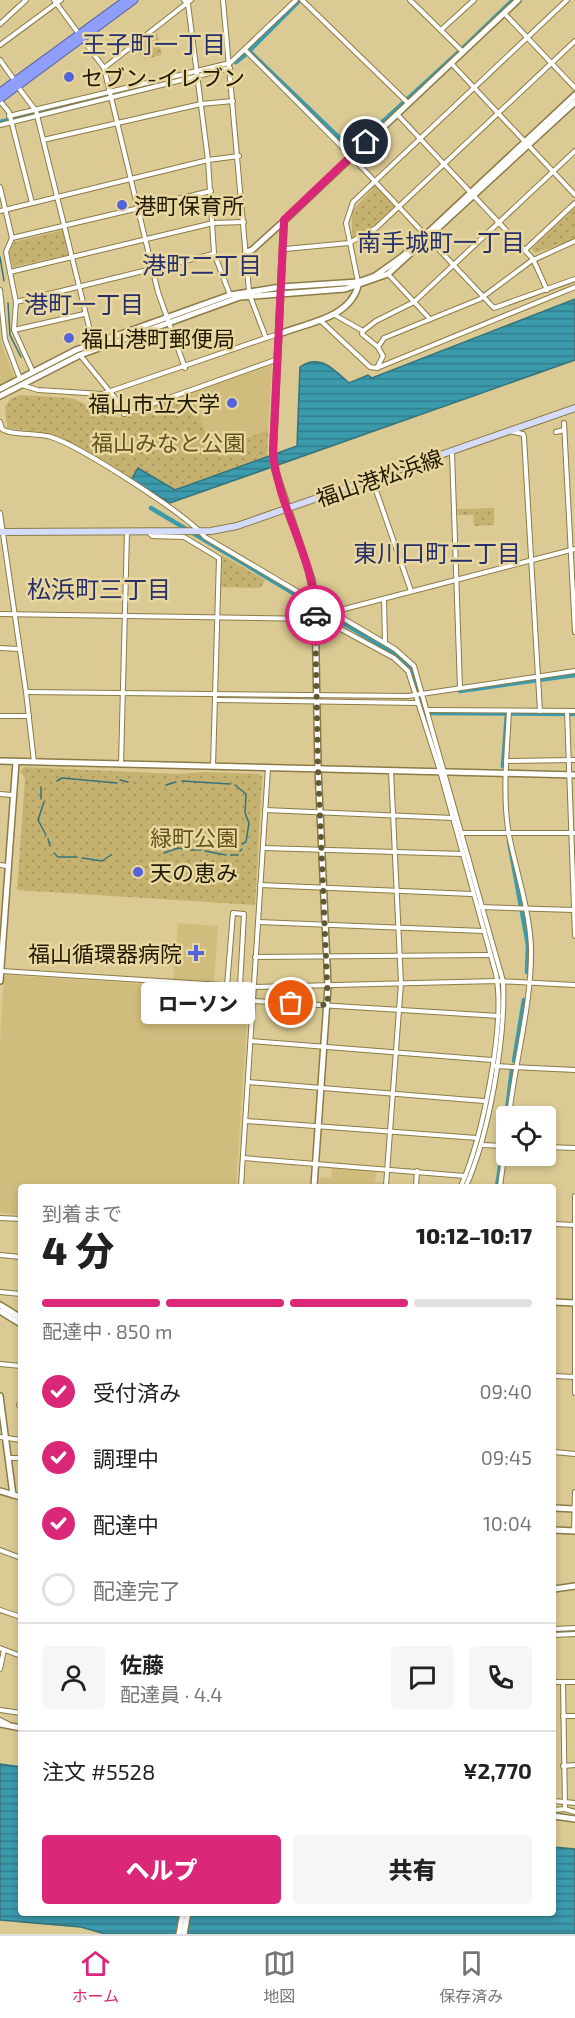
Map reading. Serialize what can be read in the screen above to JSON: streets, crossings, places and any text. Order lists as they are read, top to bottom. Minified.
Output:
{"streets":{"main road":["福山港松浜線"]},"districts":["王子町一丁目","南手城町一丁目","港町二丁目","港町一丁目","東川口町二丁目","松浜町三丁目"],"parks":["福山みなと公園","緑町公園"],"places":{"other":["セブン-イレブン","港町保育所","福山港町郵便局","福山市立大学","天の恵み","ローソン"],"health":["福山循環器病院"]},"page":{"bubble":"ローソン","heading":["4 分","到着まで","10:12–10:17"],"panel":["佐藤","配達員 · 4.4","注文 #5528","¥2,770"],"bar":"配達中 · 850 m","list":[["受付済み","09:40"],["調理中","09:45"],["配達中","10:04"],"配達完了"],"buttons":["ヘルプ","共有"],"tabs":["ホーム","地図","保存済み"]}}
